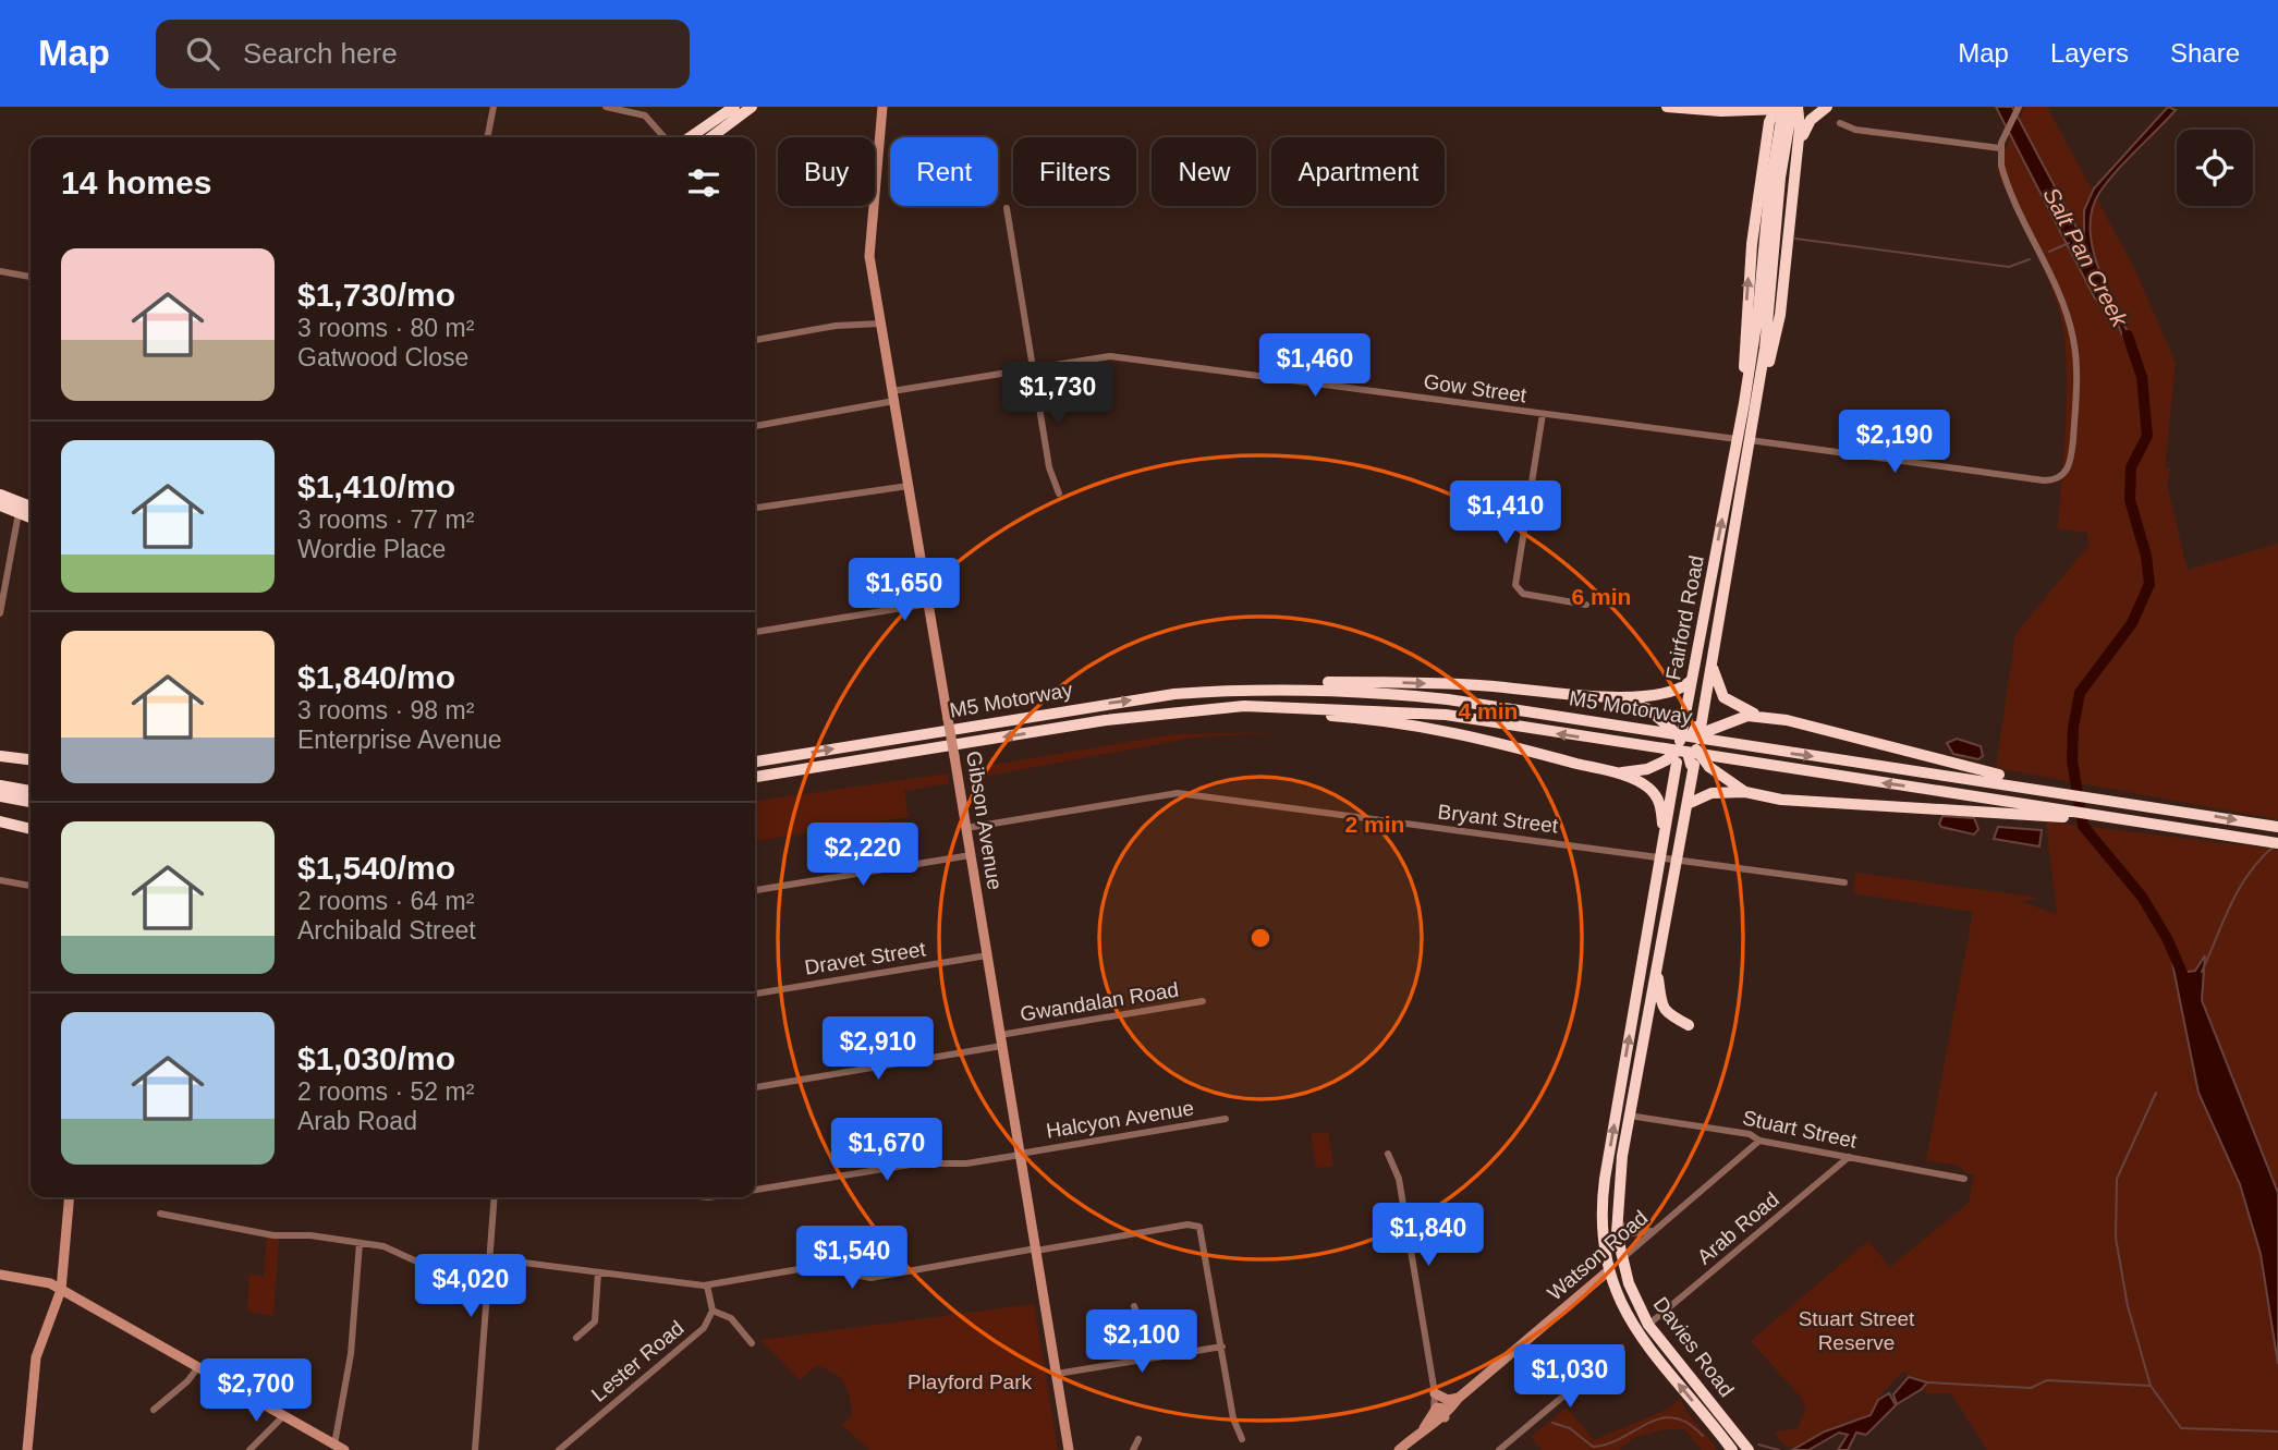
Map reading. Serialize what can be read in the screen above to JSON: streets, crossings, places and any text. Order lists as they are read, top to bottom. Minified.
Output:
{"streets":{"highway":["Fairford Road","M5 Motorway","Watson Road","Davies Road"],"main road":["Gibson Avenue"],"street":["Gow Street","Bryant Street","Dravet Street","Gwandalan Road","Halcyon Avenue","Stuart Street","Arab Road","Lester Road"]},"crossings":[["Gow Street","Fairford Road"],["Gow Street","Gibson Avenue"],["Bryant Street","Gibson Avenue"],["Gibson Avenue","Dravet Street"],["Gibson Avenue","Gwandalan Road"],["Gibson Avenue","Halcyon Avenue"],["Stuart Street","Arab Road"],["Stuart Street","Watson Road"],["Arab Road","Davies Road"],["Watson Road","Davies Road"]],"water":["Salt Pan Creek"],"parks":["Stuart Street Reserve","Playford Park"],"page":{"header":"Map","search":"Search here","nav":["Map","Layers","Share"],"chip":["Buy","Rent","Filters","New","Apartment"],"heading":"14 homes","list":[{"name":"$1,730/mo","note":"3 rooms · 80 m² · Gatwood Close"},{"name":"$1,410/mo","note":"3 rooms · 77 m² · Wordie Place"},{"name":"$1,840/mo","note":"3 rooms · 98 m² · Enterprise Avenue"},{"name":"$1,540/mo","note":"2 rooms · 64 m² · Archibald Street"},{"name":"$1,030/mo","note":"2 rooms · 52 m² · Arab Road"}],"price":["$1,460","$1,730","$2,190","$1,410","$1,650","$2,220","$2,910","$1,670","$1,840","$1,540","$4,020","$2,100","$1,030","$2,700"]},"rings":["6 min","4 min","2 min"]}
